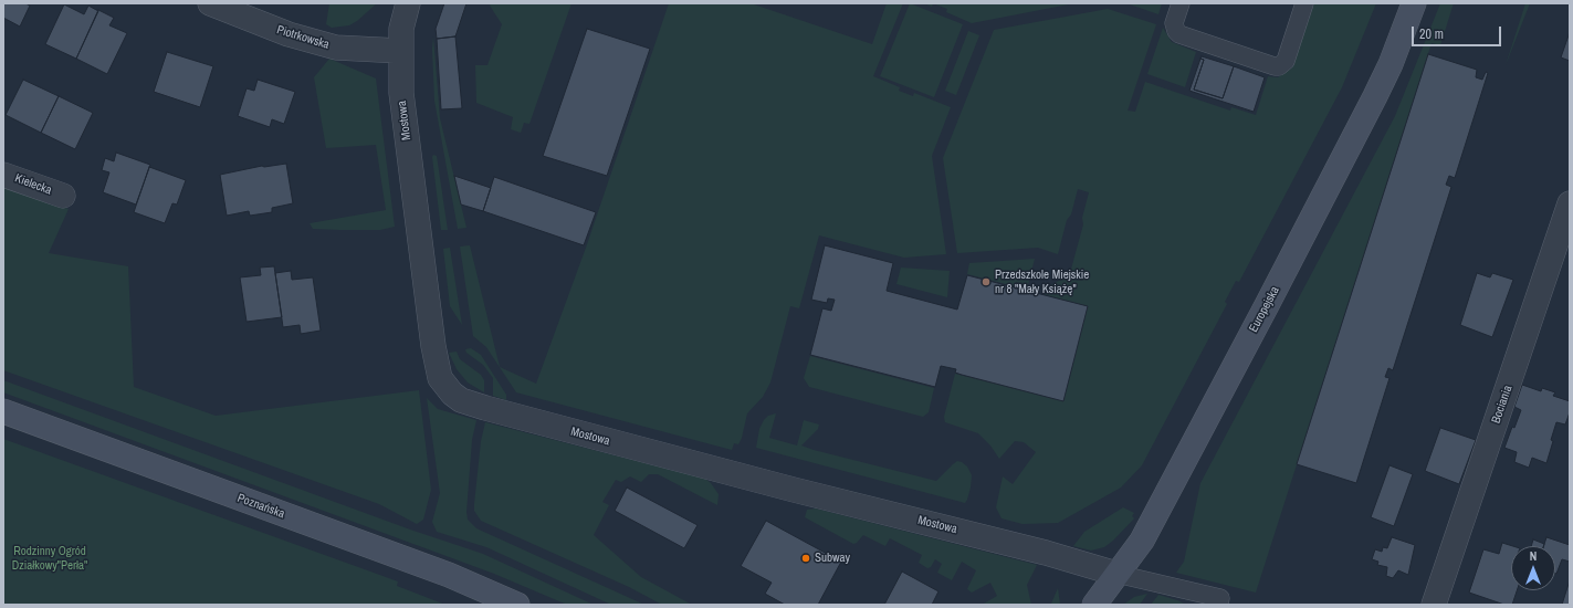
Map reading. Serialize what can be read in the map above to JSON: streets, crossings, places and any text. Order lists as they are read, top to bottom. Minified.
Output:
{"streets":{"street":["Piotrkowska","Mostowa","Kielecka","Europejska","Bociania","Poznańska"]},"crossings":[["Piotrkowska","Mostowa"],["Mostowa","Europejska"]],"parks":["Rodzinny Ogród Działkowy\"Perła\""],"places":["Przedszkole Miejskie nr 8 \"Mały Książę\"","Subway"],"scale_bar":"20 m","north":"top"}
